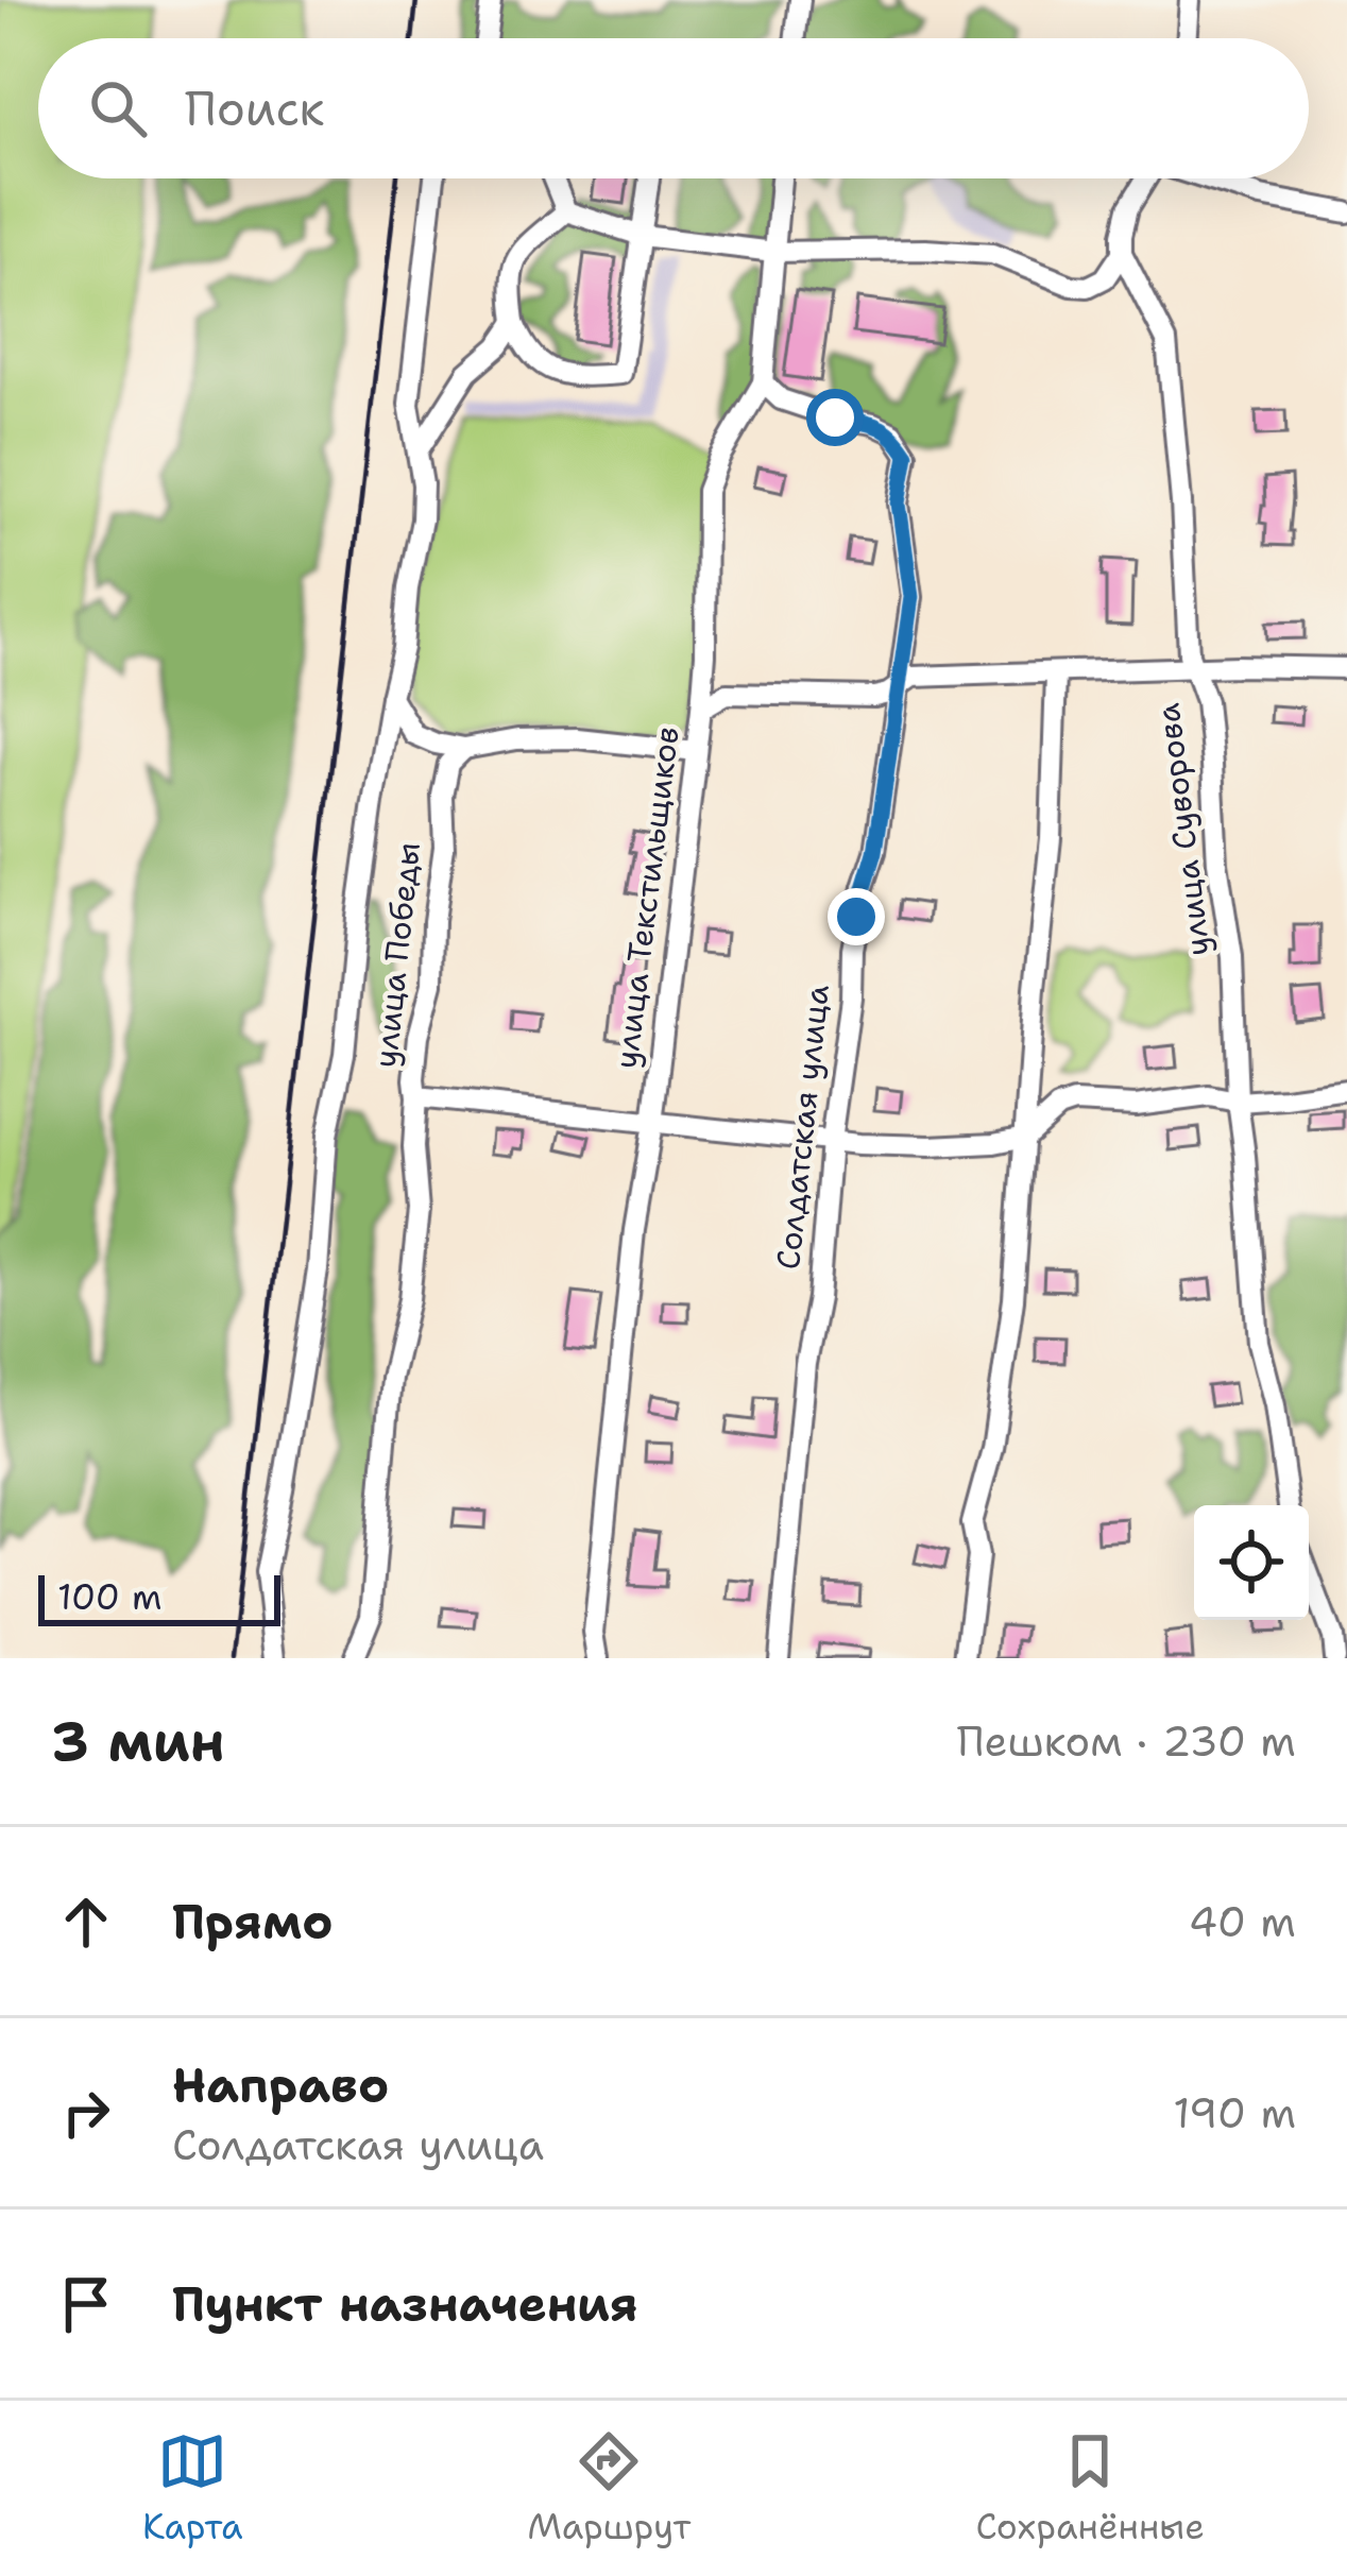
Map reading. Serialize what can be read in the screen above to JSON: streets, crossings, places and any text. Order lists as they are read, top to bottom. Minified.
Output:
{"streets":{"street":["улица Суворова","улица Текстильщиков","улица Победы","Солдатская улица"]},"crossings":[["улица Текстильщиков","Солдатская улица"]],"scale_bar":"100 m","page":{"search":"Поиск","scale":"100 m","heading":["3 мин","Пешком · 230 m"],"list":[["Прямо","40 m"],["Направо","Солдатская улица","190 m"],"Пункт назначения"],"nav":["Карта","Маршрут","Сохранённые"]}}
